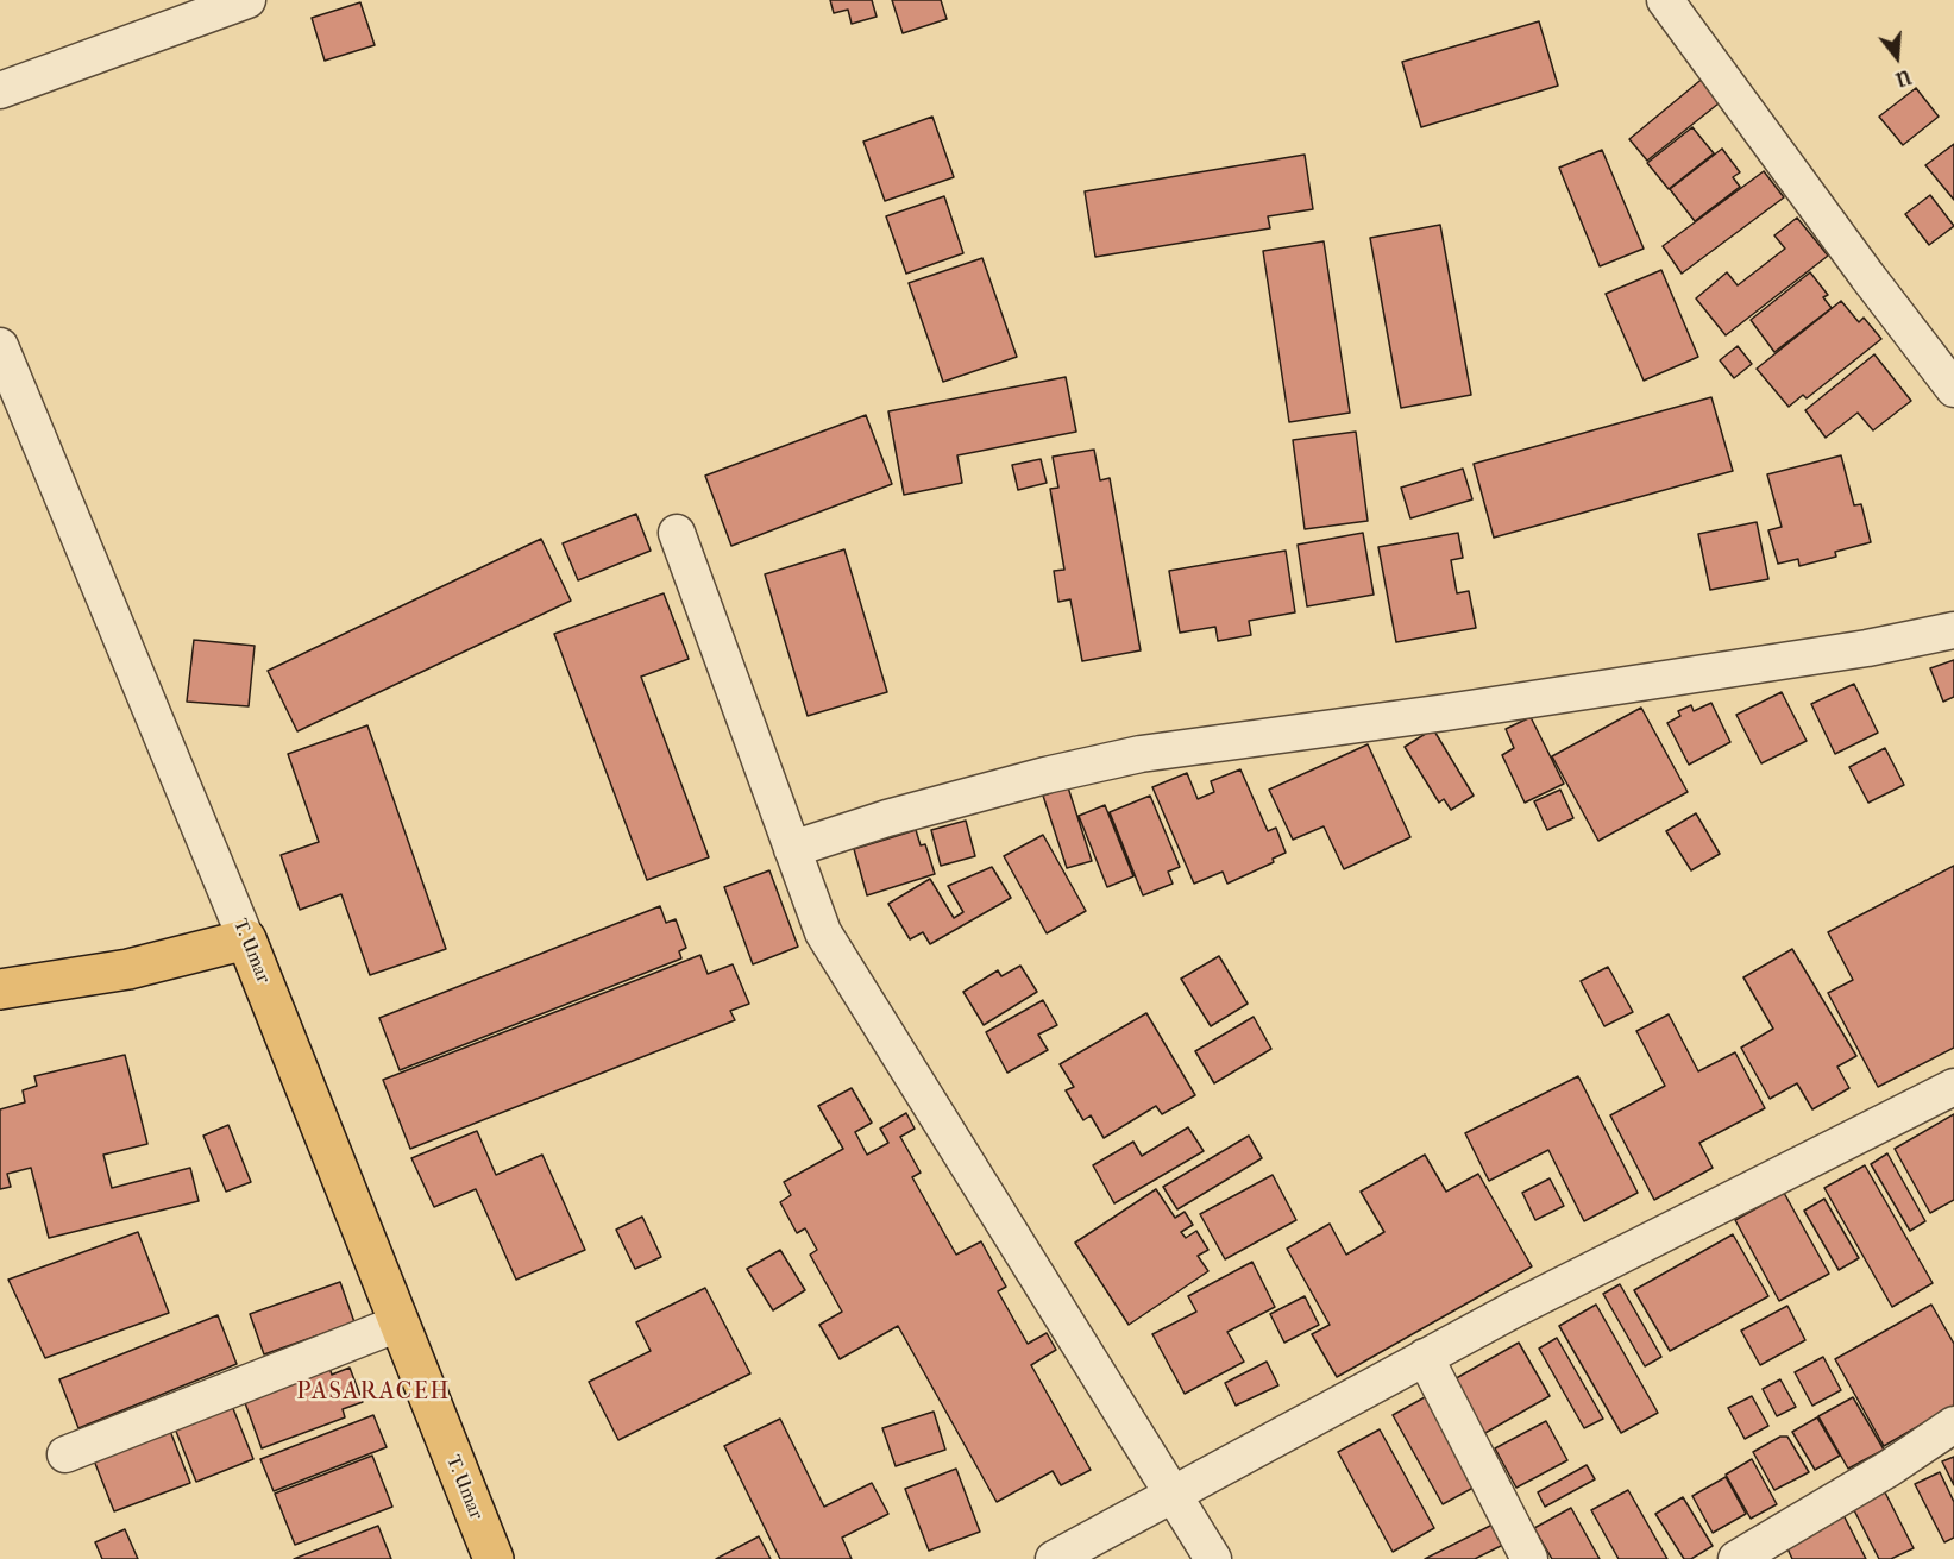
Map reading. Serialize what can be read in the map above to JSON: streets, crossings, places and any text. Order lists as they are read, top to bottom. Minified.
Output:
{"streets":{"main road":["T. Umar"]},"districts":["PASARACEH"],"north":"bottom"}
